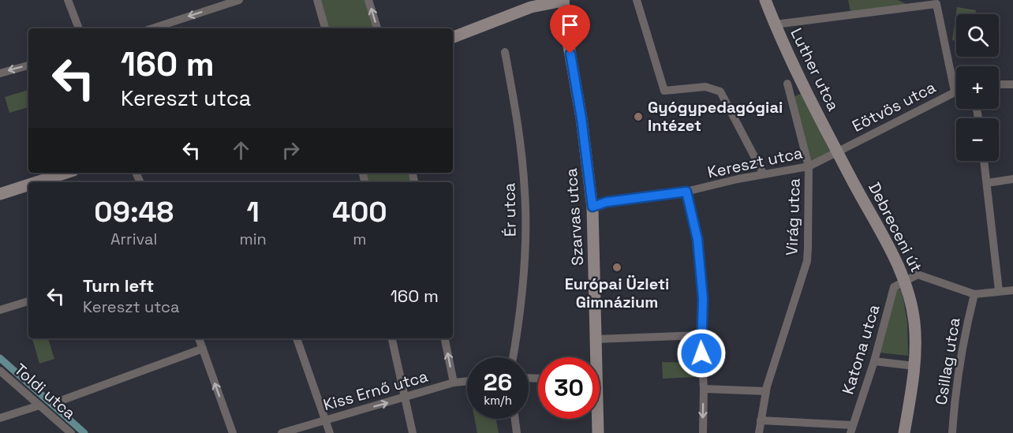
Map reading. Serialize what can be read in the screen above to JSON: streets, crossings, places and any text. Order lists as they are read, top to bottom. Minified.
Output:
{"streets":{"street":["Luther utca","Eötvös utca","Kereszt utca","Ér utca","Szarvas utca","Virág utca","Debreceni út","Katona utca","Csillag utca","Kiss Ernő utca","Toldi utca"]},"crossings":[["Luther utca","Eötvös utca"],["Luther utca","Kereszt utca"],["Luther utca","Debreceni út"],["Eötvös utca","Kereszt utca"],["Eötvös utca","Debreceni út"],["Kereszt utca","Szarvas utca"],["Kereszt utca","Virág utca"],["Kereszt utca","Debreceni út"],["Debreceni út","Katona utca"]],"one_way":["Kiss Ernő utca"],"places":["Gyógypedagógiai Intézet","Európai Üzleti Gimnázium"],"page":{"map_buttons":["+","−"],"turn":["160 m","Kereszt utca"],"eta":["09:48","Arrival","1","min","400","m"],"list":[{"name":"Turn left","note":"Kereszt utca","value":"160 m"}],"speed":"26 km/h","limit":"30"}}
